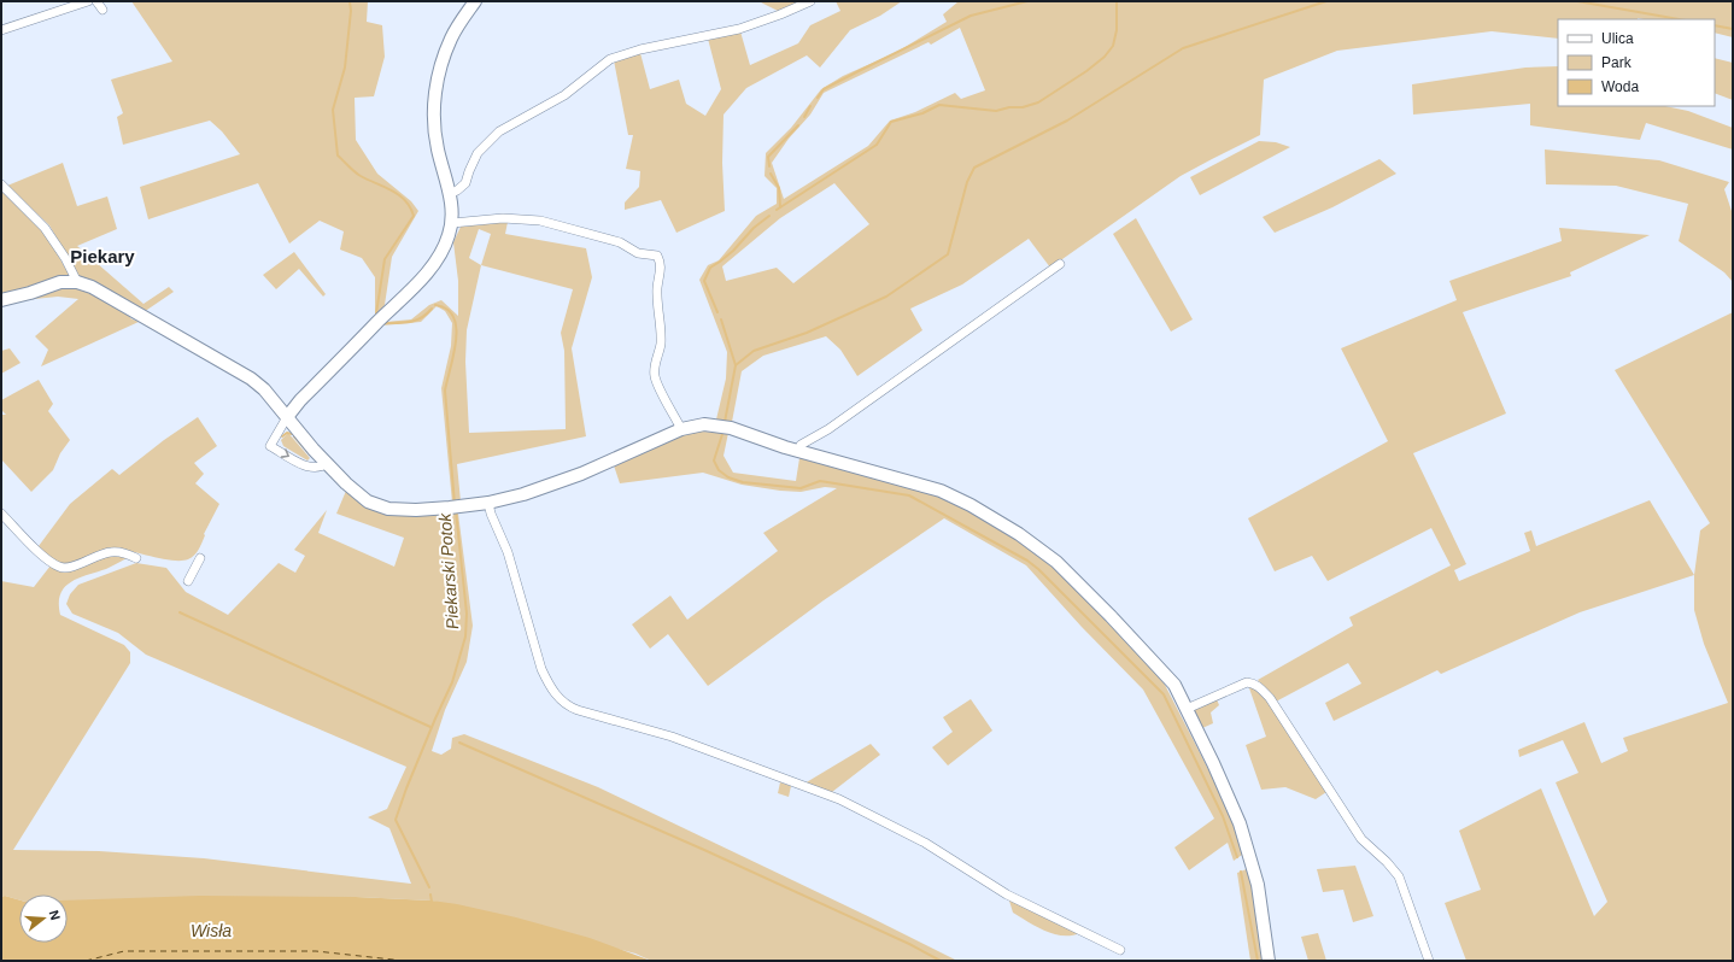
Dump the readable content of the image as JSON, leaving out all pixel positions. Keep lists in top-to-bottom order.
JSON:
{
  "districts": ["Piekary"],
  "water": ["Piekarski Potok", "Wisła"],
  "legend": ["Ulica", "Park", "Woda"],
  "north": "right"
}
